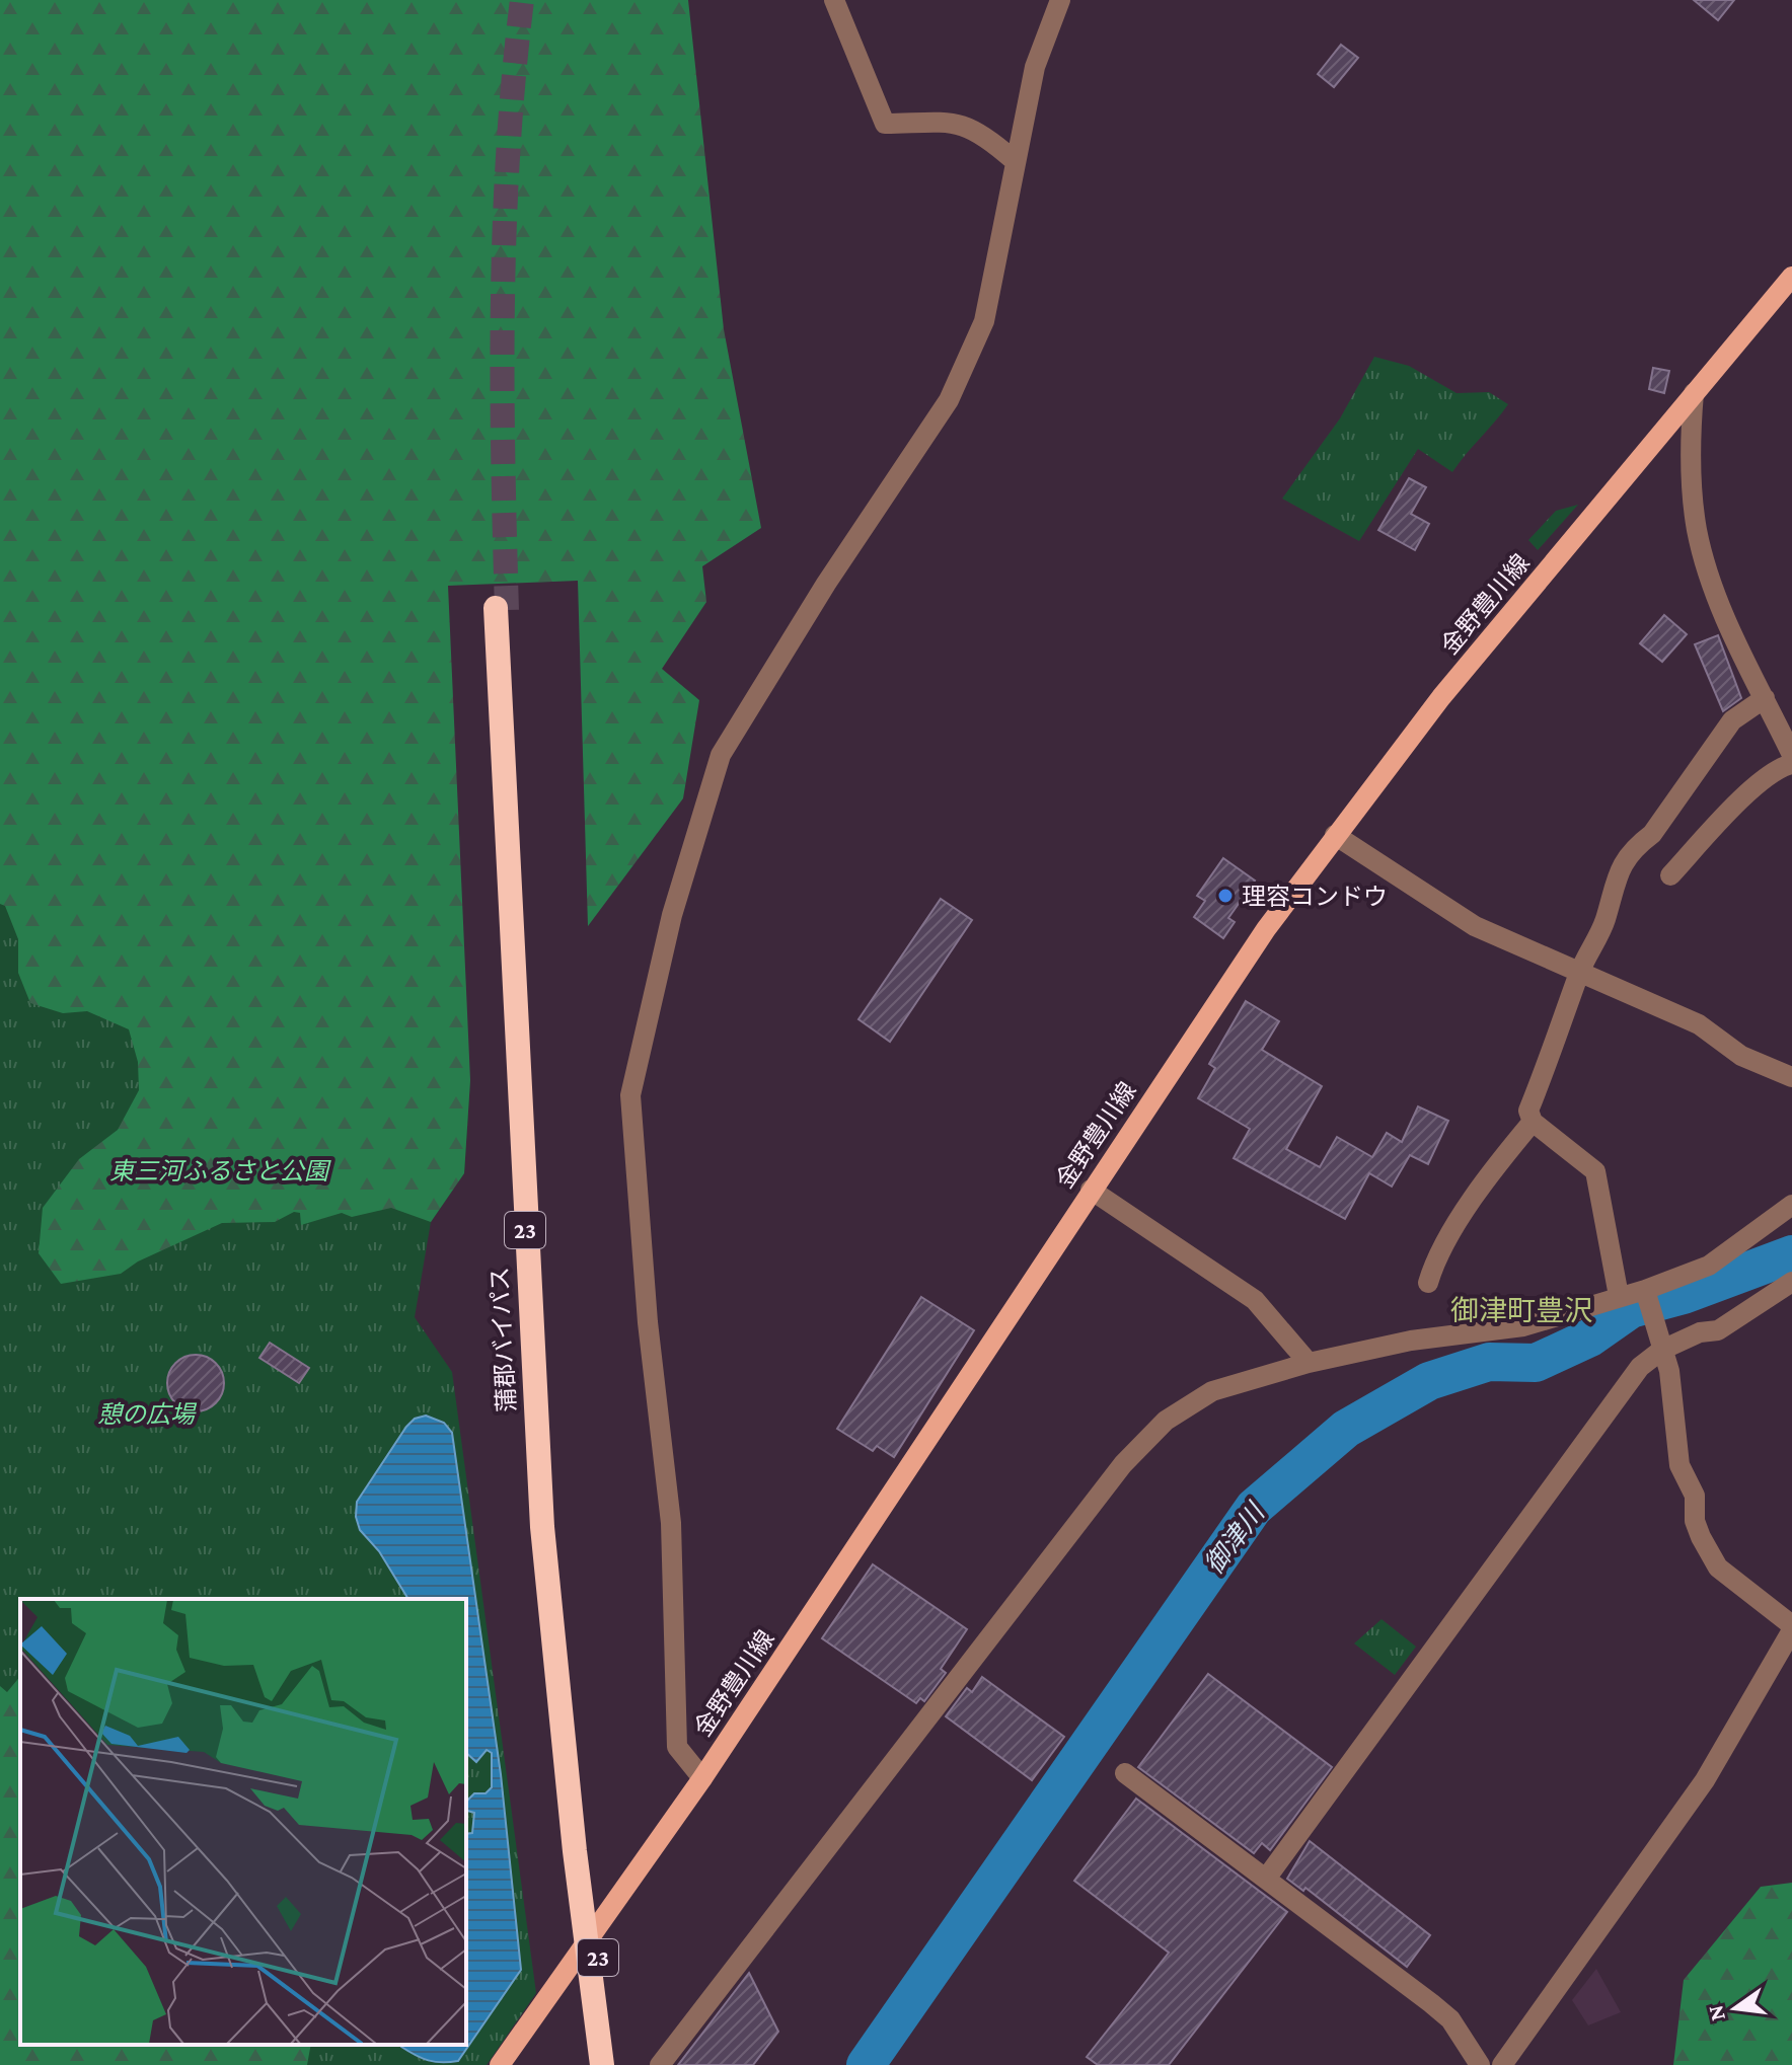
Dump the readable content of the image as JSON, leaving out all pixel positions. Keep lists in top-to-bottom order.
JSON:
{
  "streets": {
    "highway": ["23", "蒲郡バイパス"],
    "main road": ["金野豊川線"]
  },
  "districts": ["御津町豊沢"],
  "water": ["御津川"],
  "parks": ["東三河ふるさと公園", "憩の広場"],
  "places": ["理容コンドウ"],
  "north": "left"
}
